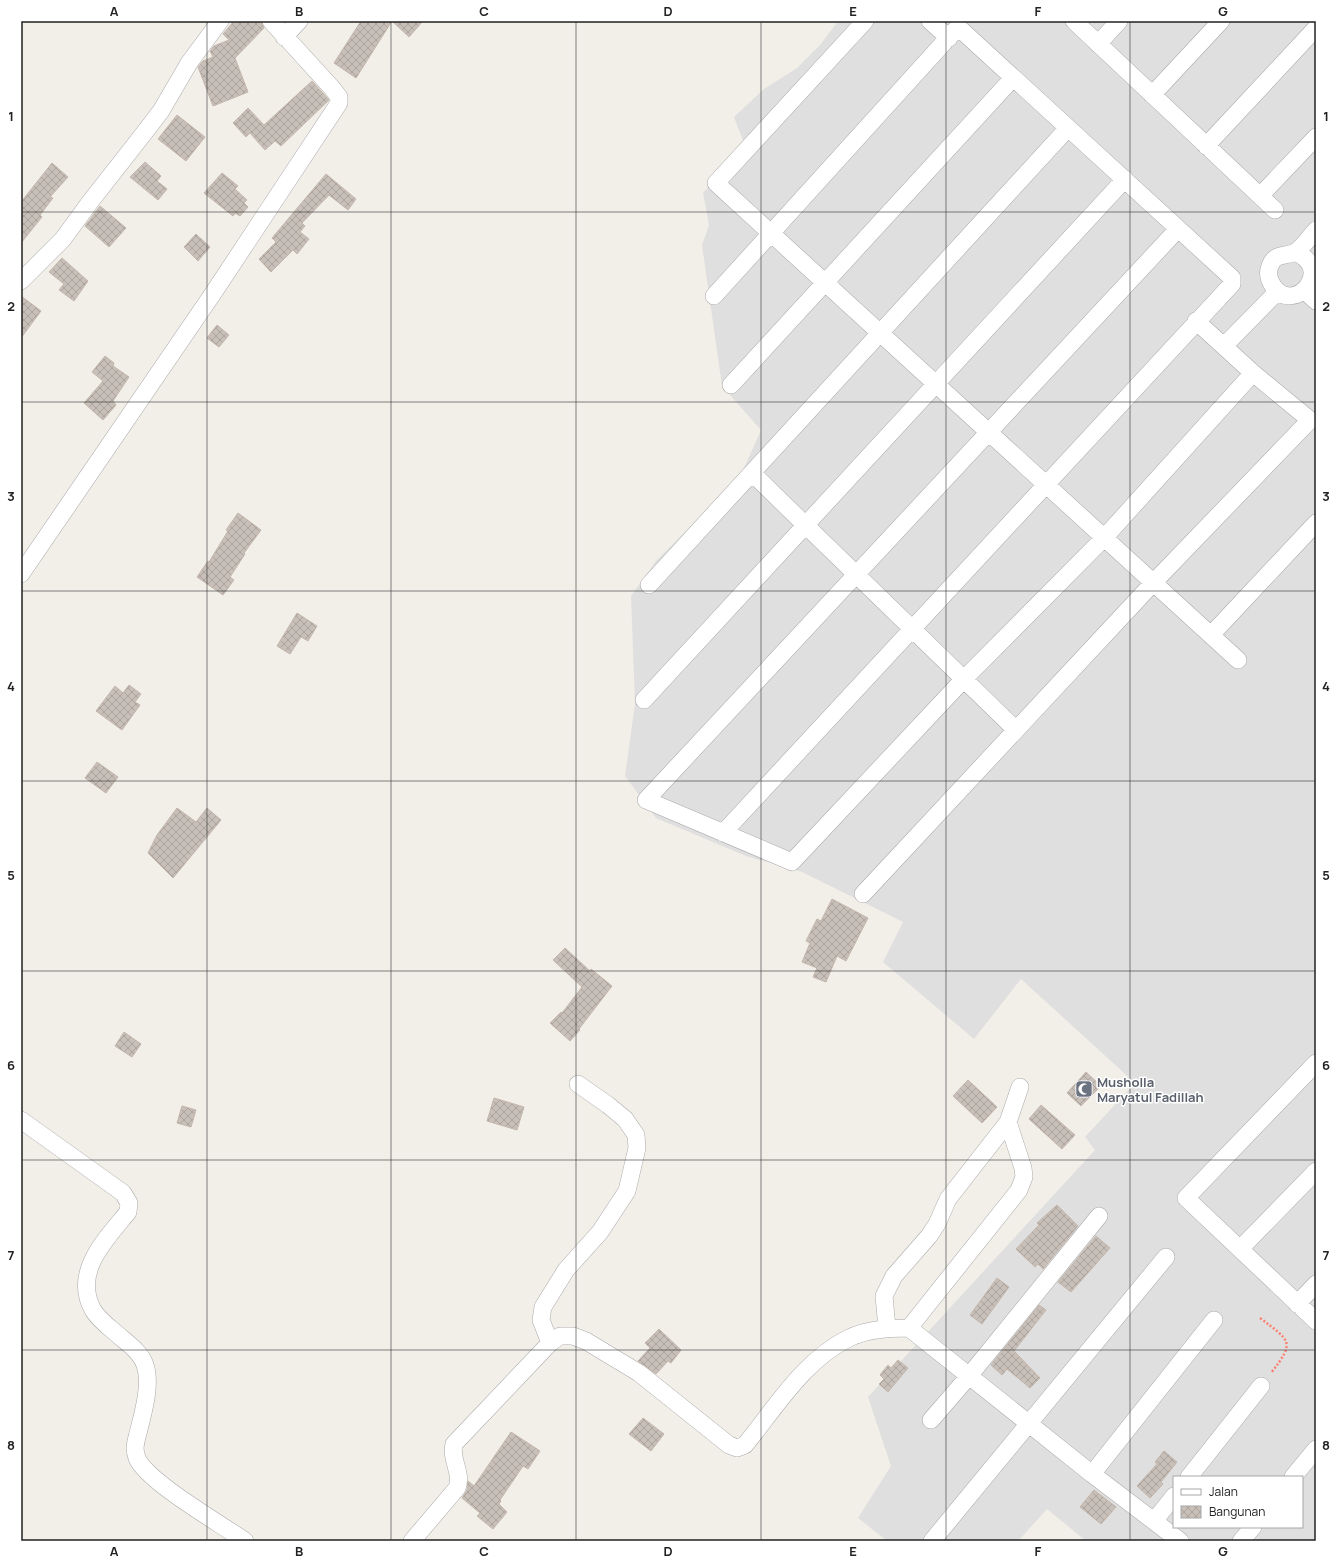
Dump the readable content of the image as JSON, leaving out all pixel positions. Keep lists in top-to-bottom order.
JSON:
{
  "places": {
    "mosque": ["Musholla Maryatul Fadillah"]
  },
  "legend": ["Jalan", "Bangunan"],
  "grid": {
    "columns": [
      "A",
      "B",
      "C",
      "D",
      "E",
      "F",
      "G"
    ],
    "rows": [
      "1",
      "2",
      "3",
      "4",
      "5",
      "6",
      "7",
      "8"
    ]
  }
}
